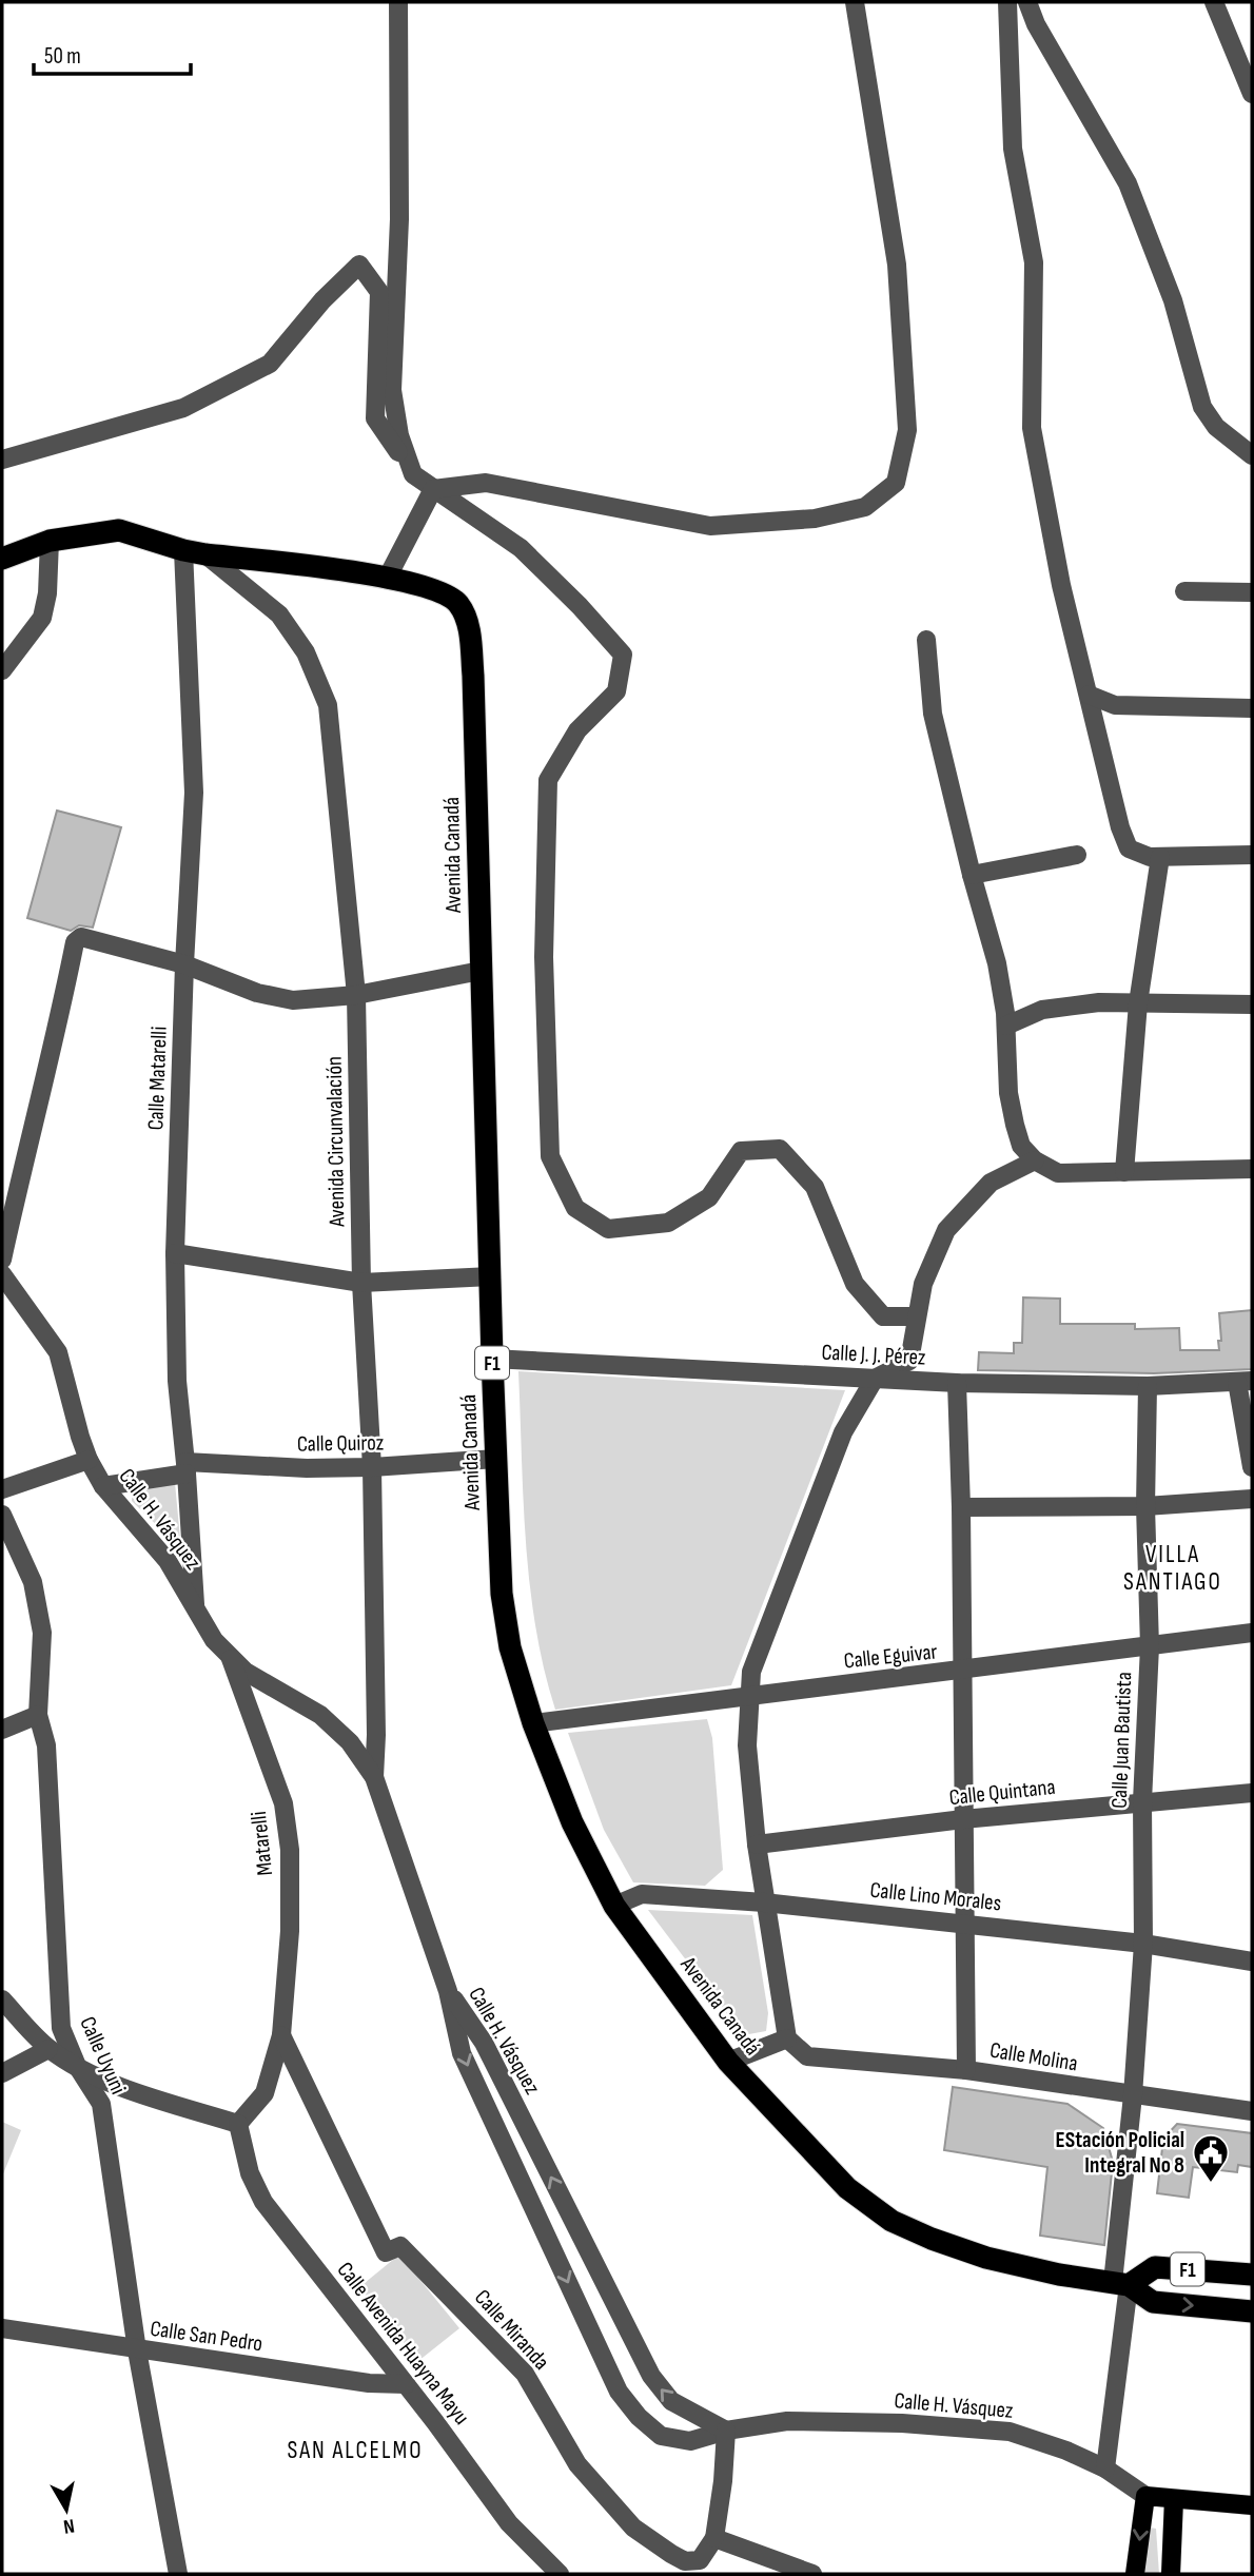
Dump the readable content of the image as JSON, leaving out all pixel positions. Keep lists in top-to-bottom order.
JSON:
{
  "streets": {
    "highway": ["Avenida Canadá", "F1"],
    "main road": ["Calle H. Vásquez"],
    "street": [
      "Calle Matarelli",
      "Avenida Circunvalación",
      "Calle J. J. Pérez",
      "Calle Quiroz",
      "Calle Eguivar",
      "Calle Juan Bautista",
      "Calle Quintana",
      "Matarelli",
      "Calle Lino Morales",
      "Calle Uyuni",
      "Calle Molina",
      "Calle Miranda",
      "Calle San Pedro",
      "Calle Avenida Huayna Mayu"
    ]
  },
  "crossings": [
    ["Avenida Canadá", "Calle Matarelli"],
    ["Avenida Canadá", "Avenida Circunvalación"],
    ["Avenida Canadá", "Calle J. J. Pérez"],
    ["Avenida Canadá", "F1"],
    ["Avenida Canadá", "Calle Quiroz"],
    ["Avenida Canadá", "Calle Eguivar"],
    ["Avenida Canadá", "Calle Juan Bautista"],
    ["Avenida Canadá", "Calle Lino Morales"],
    ["Calle Matarelli", "Calle Quiroz"],
    ["Calle Matarelli", "Calle H. Vásquez"],
    ["Avenida Circunvalación", "Calle Quiroz"],
    ["Avenida Circunvalación", "Calle H. Vásquez"],
    ["Calle J. J. Pérez", "Calle Juan Bautista"],
    ["F1", "Calle Juan Bautista"],
    ["Calle Quiroz", "Calle H. Vásquez"],
    ["Calle H. Vásquez", "Calle Juan Bautista"],
    ["Calle H. Vásquez", "Matarelli"],
    ["Calle Eguivar", "Calle Juan Bautista"],
    ["Calle Juan Bautista", "Calle Quintana"],
    ["Calle Juan Bautista", "Calle Lino Morales"],
    ["Calle Juan Bautista", "Calle Molina"],
    ["Matarelli", "Calle Miranda"],
    ["Matarelli", "Calle Avenida Huayna Mayu"],
    ["Calle Uyuni", "Calle San Pedro"],
    ["Calle San Pedro", "Calle Avenida Huayna Mayu"]
  ],
  "districts": ["VILLA SANTIAGO", "SAN ALCELMO"],
  "places": {
    "public building": ["EStación Policial Integral No 8"]
  },
  "scale_bar": "50 m",
  "north": "bottom"
}
